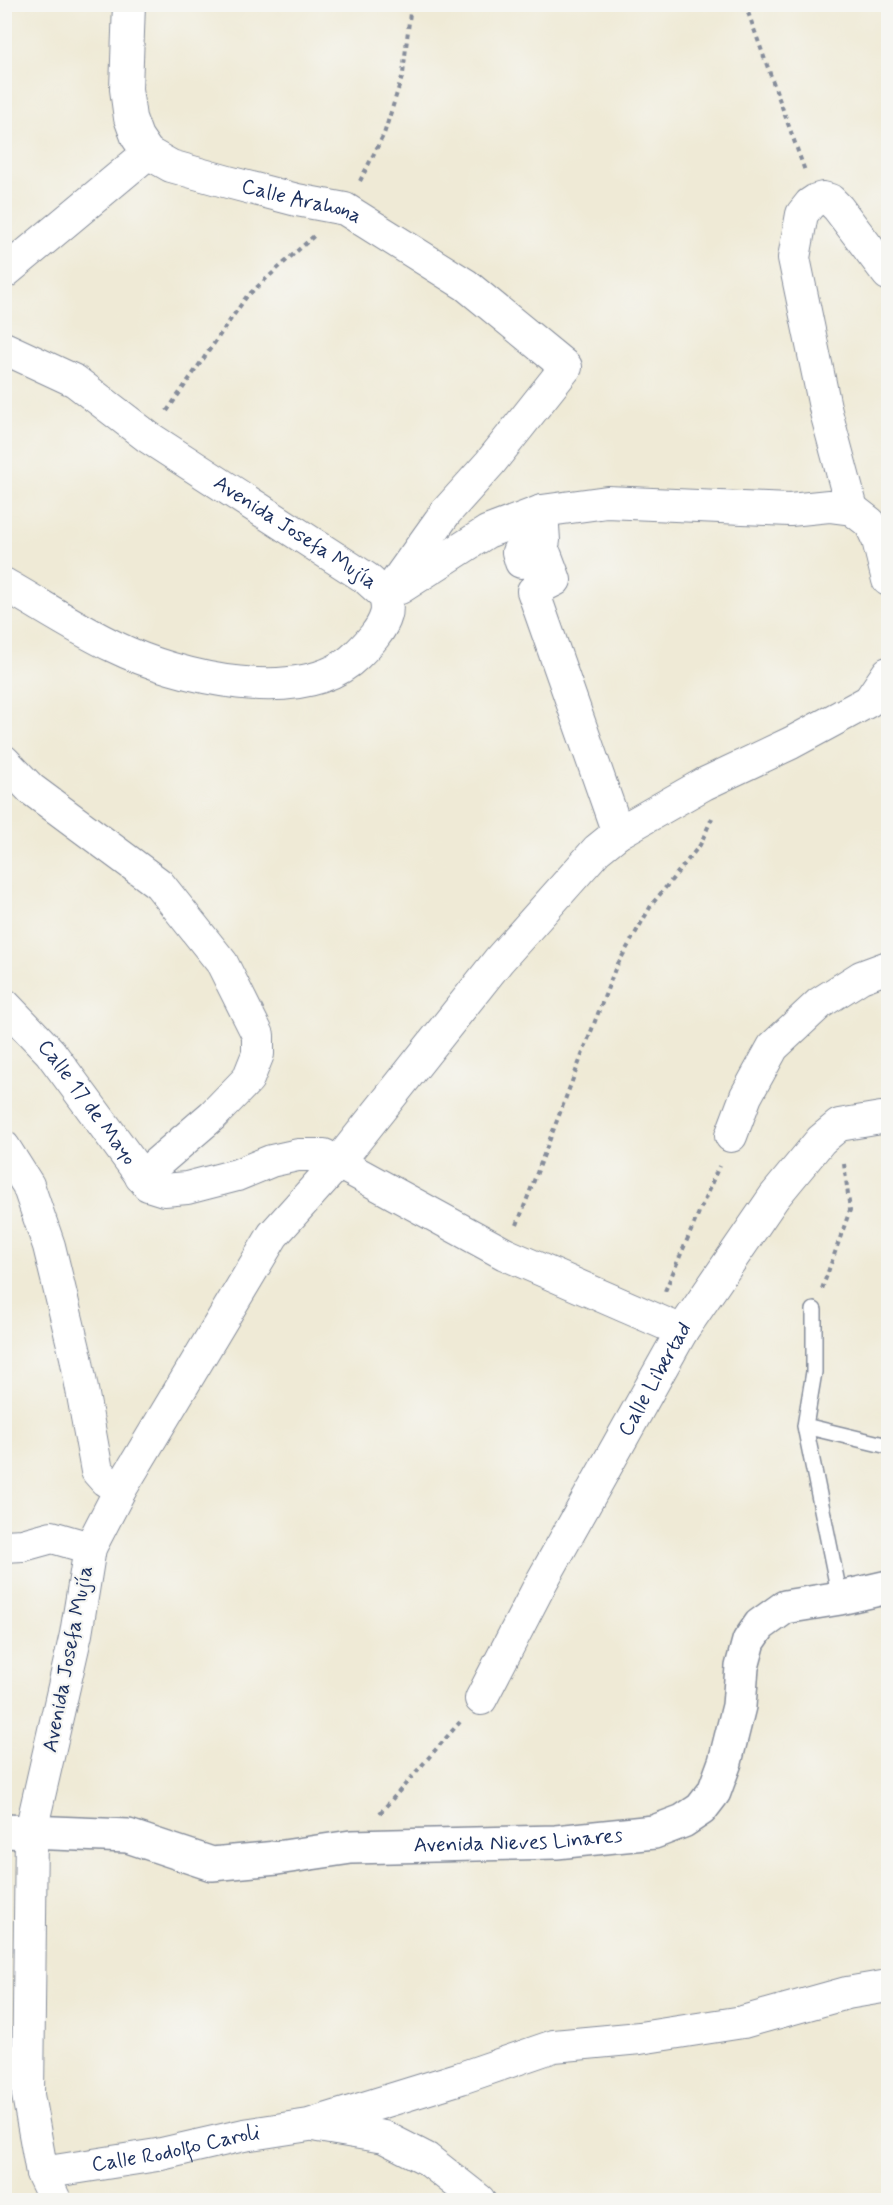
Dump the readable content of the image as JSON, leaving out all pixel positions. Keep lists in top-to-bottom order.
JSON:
{
  "streets": {
    "main road": ["Avenida Nieves Linares"],
    "street": [
      "Calle Arahona",
      "Avenida Josefa Mujía",
      "Calle 17 de Mayo",
      "Calle Libertad",
      "Calle Rodolfo Caroli"
    ]
  },
  "crossings": [
    ["Calle Arahona", "Avenida Josefa Mujía"],
    ["Avenida Josefa Mujía", "Avenida Nieves Linares"],
    ["Avenida Josefa Mujía", "Calle Rodolfo Caroli"]
  ]
}
